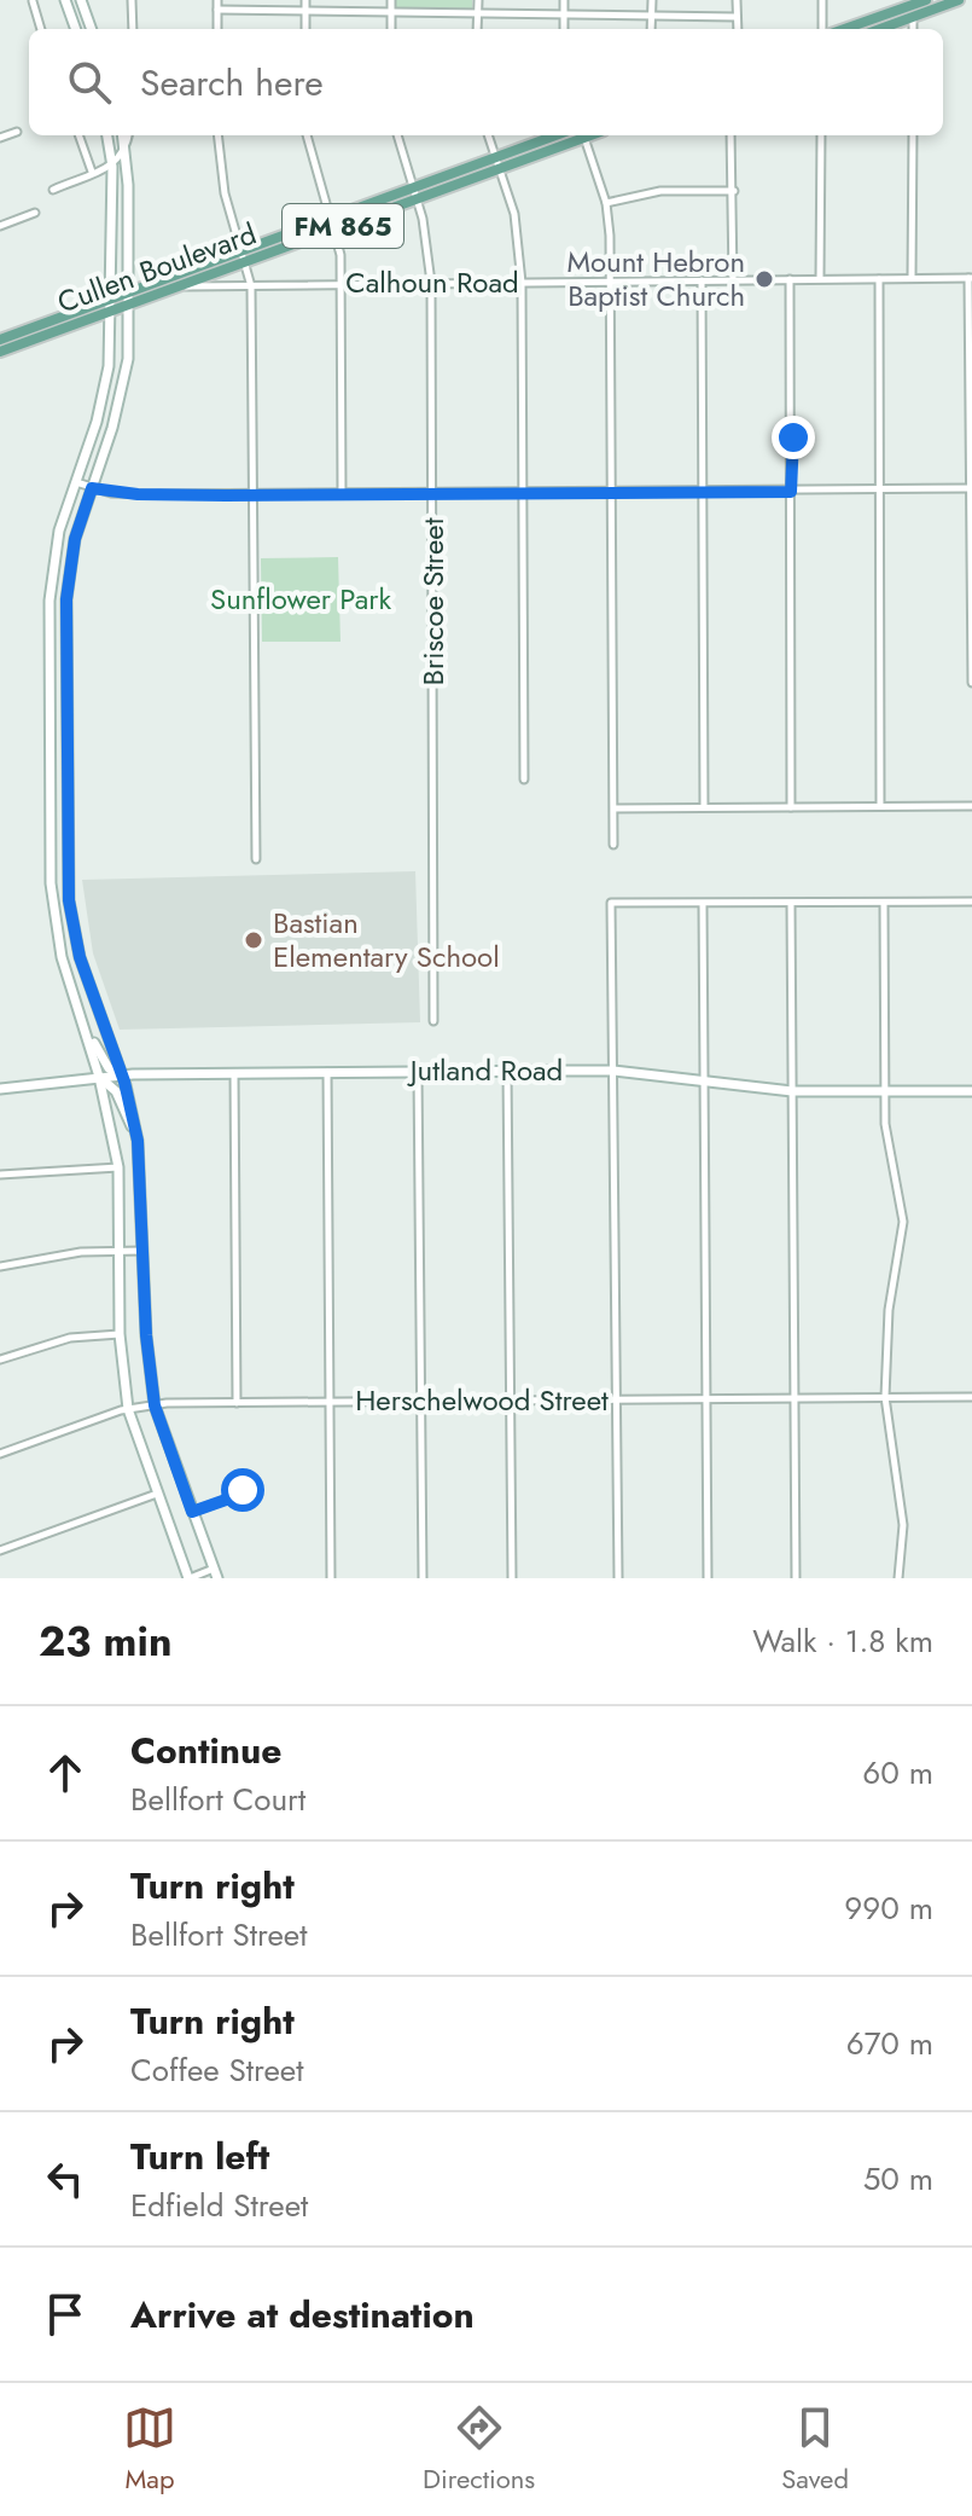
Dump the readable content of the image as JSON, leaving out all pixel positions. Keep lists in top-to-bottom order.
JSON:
{
  "streets": {
    "main road": ["FM 865", "Cullen Boulevard", "Jutland Road"],
    "street": ["Calhoun Road", "Briscoe Street", "Herschelwood Street"]
  },
  "crossings": [
    ["Cullen Boulevard", "Calhoun Road"],
    ["Cullen Boulevard", "Briscoe Street"],
    ["Calhoun Road", "Briscoe Street"]
  ],
  "parks": ["Sunflower Park"],
  "places": ["Mount Hebron Baptist Church", "Bastian Elementary School"],
  "page": {
    "search": "Search here",
    "heading": ["23 min", "Walk · 1.8 km"],
    "list": [
      ["Continue", "Bellfort Court", "60 m"],
      ["Turn right", "Bellfort Street", "990 m"],
      ["Turn right", "Coffee Street", "670 m"],
      ["Turn left", "Edfield Street", "50 m"],
      "Arrive at destination"
    ],
    "nav": ["Map", "Directions", "Saved"]
  }
}
